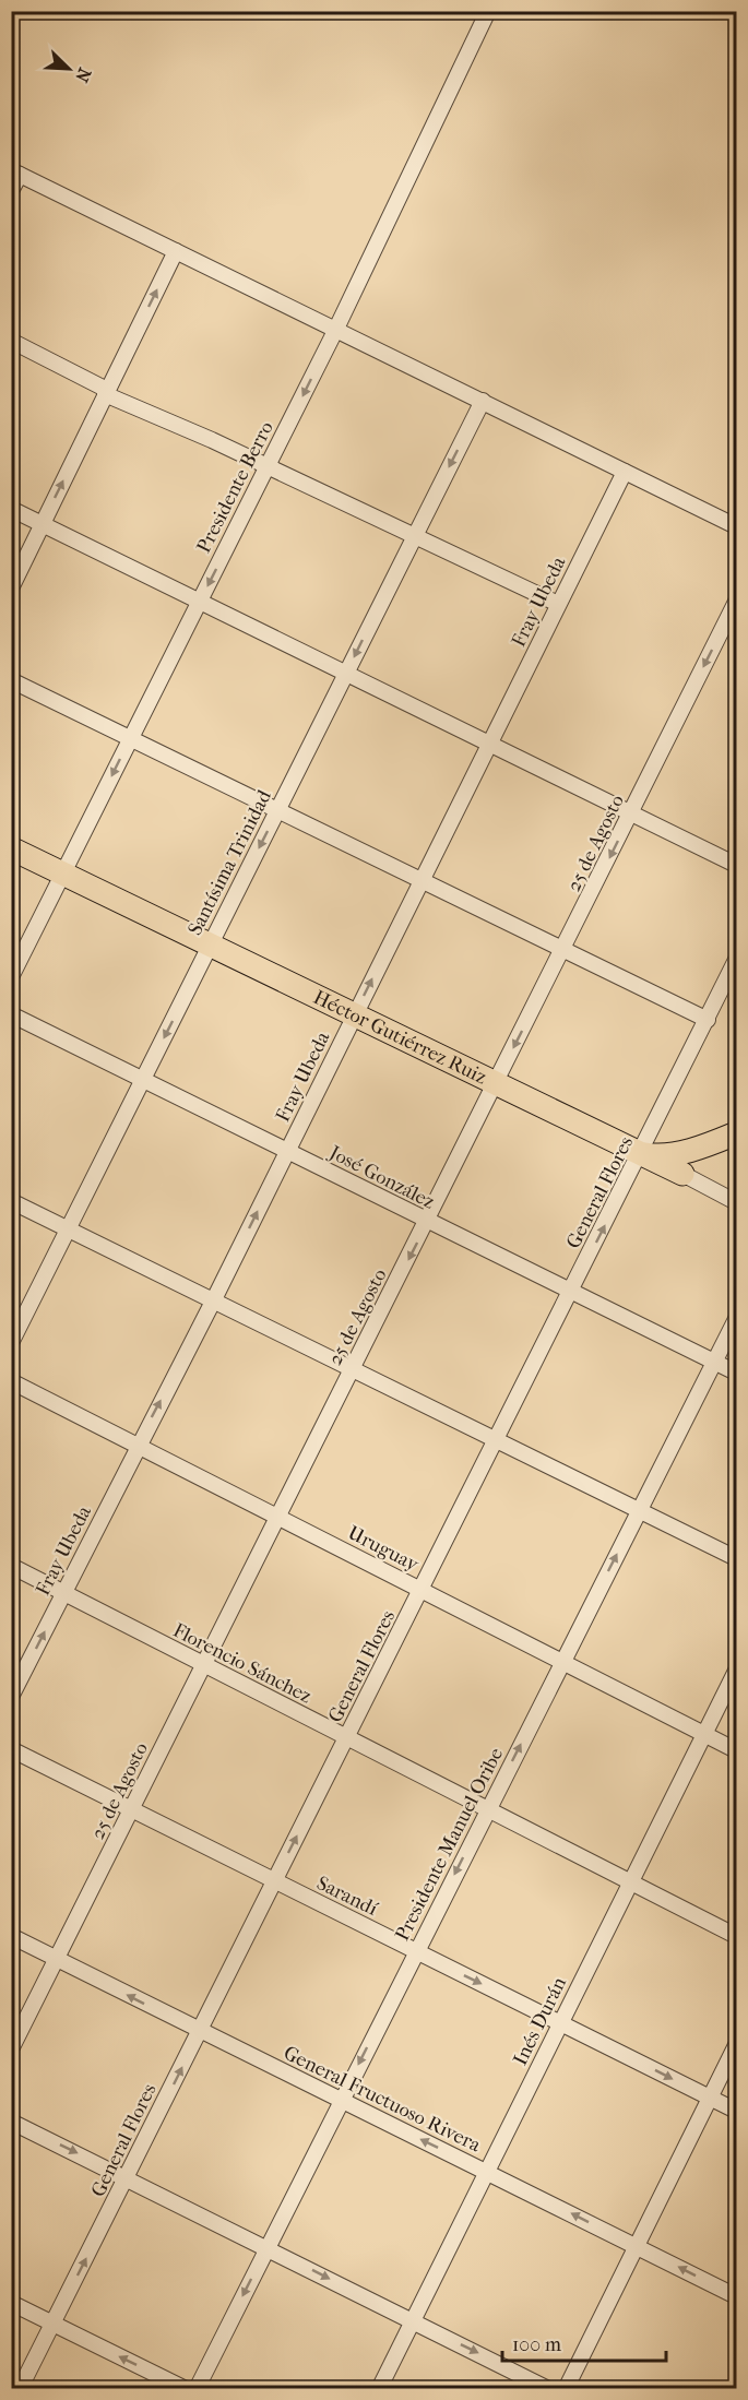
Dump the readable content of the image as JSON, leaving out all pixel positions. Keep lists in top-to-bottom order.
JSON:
{
  "streets": {
    "highway": ["Héctor Gutiérrez Ruiz"],
    "street": [
      "Presidente Berro",
      "Fray Ubeda",
      "25 de Agosto",
      "Santísima Trinidad",
      "José González",
      "General Flores",
      "Uruguay",
      "Florencio Sánchez",
      "Presidente Manuel Oribe",
      "Sarandí",
      "Inés Durán",
      "General Fructuoso Rivera"
    ]
  },
  "crossings": [
    ["Presidente Berro", "Héctor Gutiérrez Ruiz"],
    ["Fray Ubeda", "Héctor Gutiérrez Ruiz"],
    ["Fray Ubeda", "José González"],
    ["Fray Ubeda", "Uruguay"],
    ["Fray Ubeda", "Florencio Sánchez"],
    ["25 de Agosto", "Héctor Gutiérrez Ruiz"],
    ["25 de Agosto", "José González"],
    ["25 de Agosto", "Uruguay"],
    ["25 de Agosto", "Florencio Sánchez"],
    ["25 de Agosto", "Sarandí"],
    ["25 de Agosto", "General Fructuoso Rivera"],
    ["Santísima Trinidad", "Héctor Gutiérrez Ruiz"],
    ["Santísima Trinidad", "José González"],
    ["Héctor Gutiérrez Ruiz", "General Flores"],
    ["José González", "General Flores"],
    ["José González", "Presidente Manuel Oribe"],
    ["General Flores", "Uruguay"],
    ["General Flores", "Florencio Sánchez"],
    ["General Flores", "Sarandí"],
    ["General Flores", "General Fructuoso Rivera"],
    ["Uruguay", "Presidente Manuel Oribe"],
    ["Uruguay", "Inés Durán"],
    ["Florencio Sánchez", "Presidente Manuel Oribe"],
    ["Florencio Sánchez", "Inés Durán"],
    ["Presidente Manuel Oribe", "Sarandí"],
    ["Presidente Manuel Oribe", "General Fructuoso Rivera"],
    ["Sarandí", "Inés Durán"],
    ["Inés Durán", "General Fructuoso Rivera"]
  ],
  "one_way": [
    "Presidente Berro",
    "Fray Ubeda",
    "25 de Agosto",
    "Santísima Trinidad",
    "General Flores",
    "Sarandí",
    "General Fructuoso Rivera"
  ],
  "scale_bar": "100 m",
  "north": "bottom right"
}
